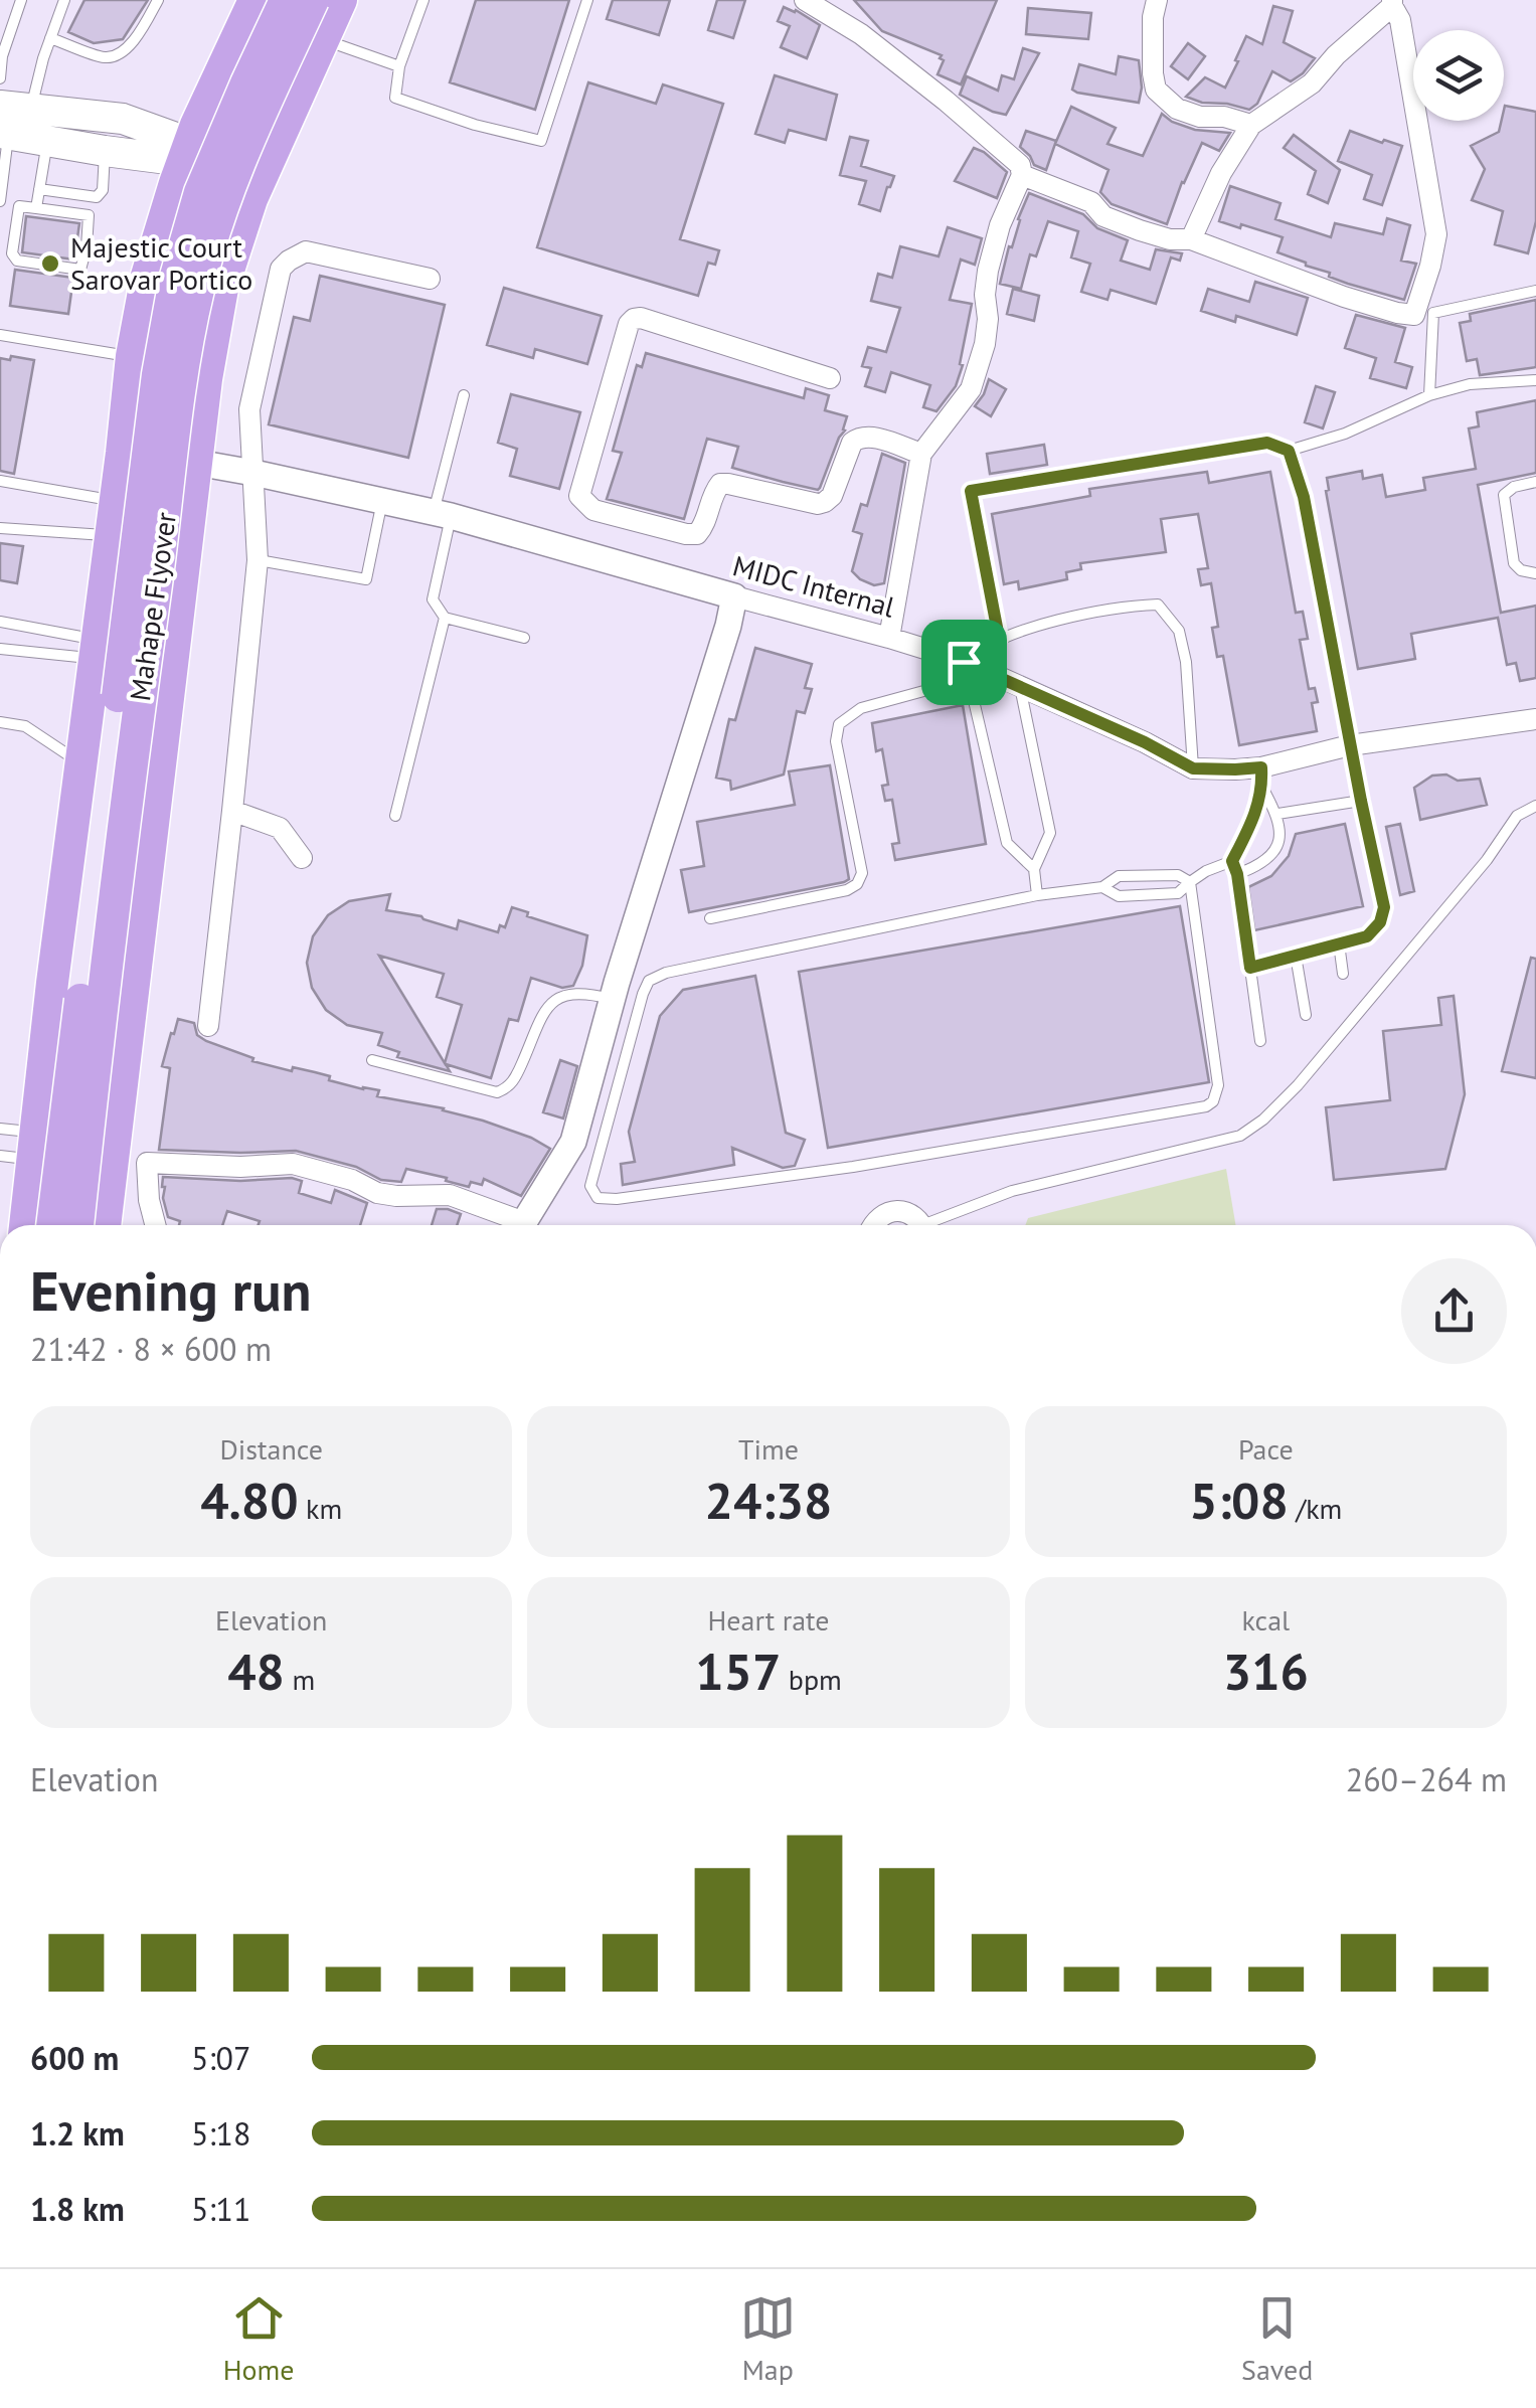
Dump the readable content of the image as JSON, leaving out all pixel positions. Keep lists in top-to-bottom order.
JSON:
{
  "streets": {
    "main road": ["Mahape Flyover"],
    "street": ["MIDC Internal"]
  },
  "places": ["Majestic Court Sarovar Portico"],
  "page": {
    "heading": ["Evening run", "21:42 · 8 × 600 m"],
    "stats": [
      ["Distance", "4.80 km"],
      ["Time", "24:38"],
      ["Pace", "5:08 /km"],
      ["Elevation", "48 m"],
      ["Heart rate", "157 bpm"],
      ["kcal", "316"]
    ],
    "chart": ["Elevation", "260–264 m"],
    "list": [
      {
        "name": "600 m",
        "note": "5:07"
      },
      {
        "name": "1.2 km",
        "note": "5:18"
      },
      {
        "name": "1.8 km",
        "note": "5:11"
      }
    ],
    "tabs": ["Home", "Map", "Saved"]
  }
}
